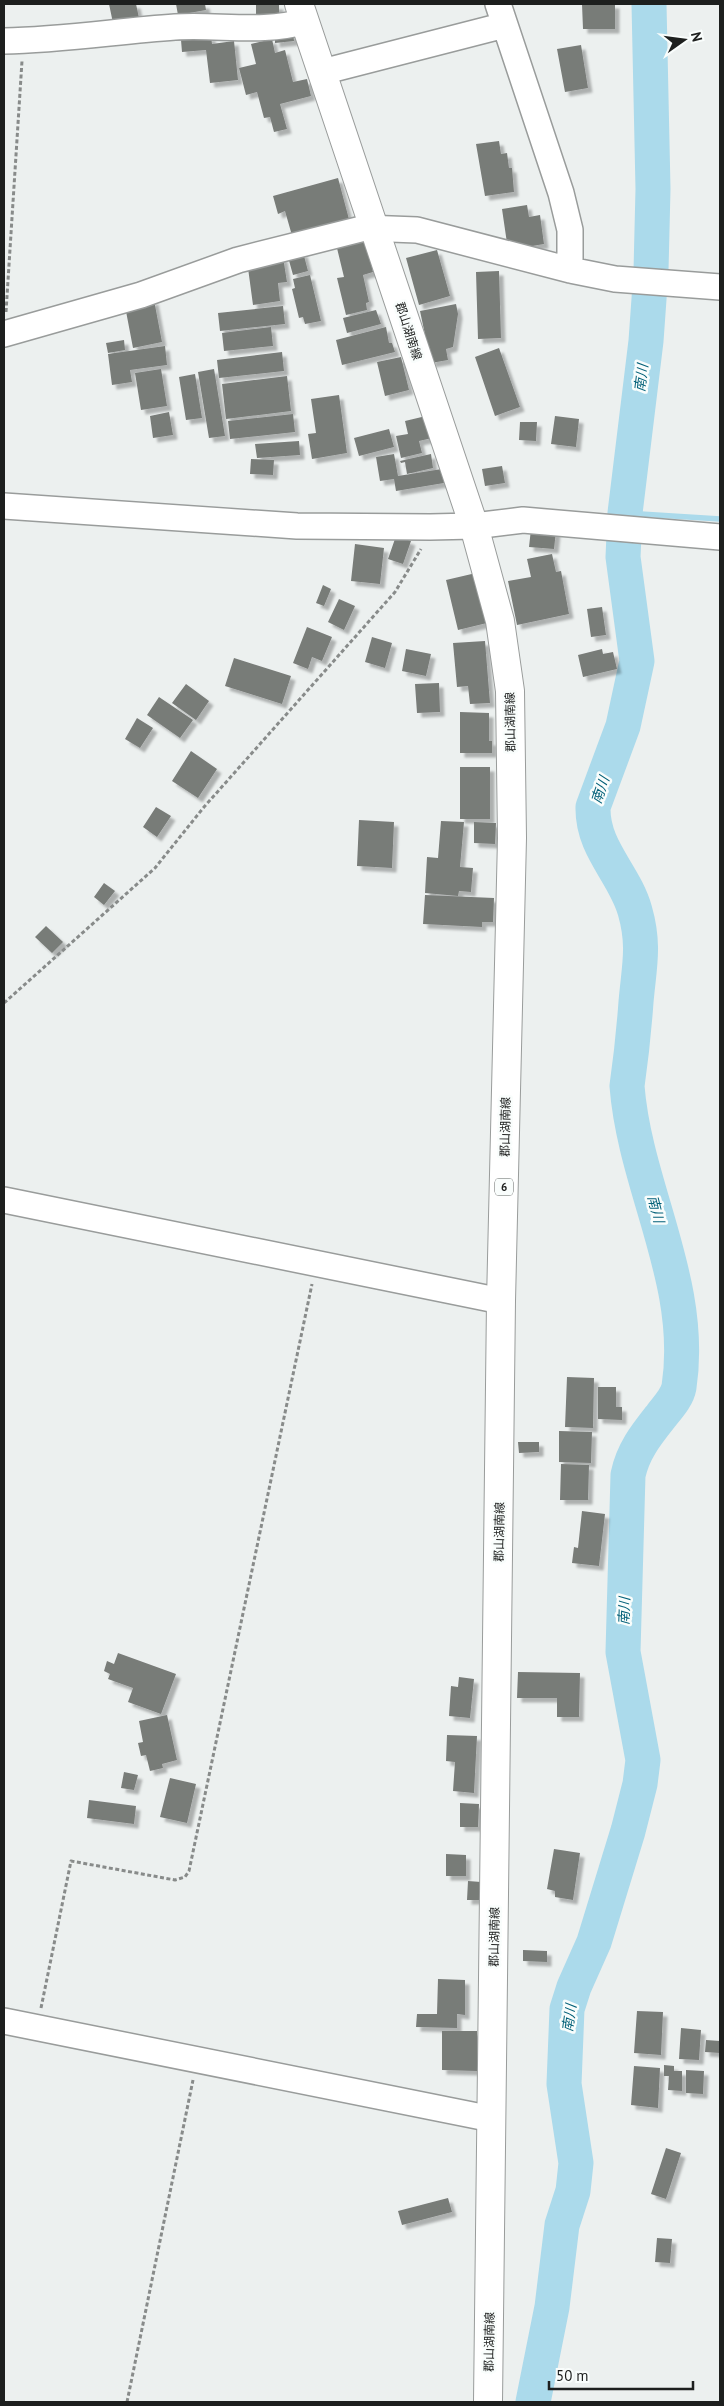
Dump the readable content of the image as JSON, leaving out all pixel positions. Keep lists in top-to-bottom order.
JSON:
{
  "streets": {
    "main road": ["郡山湖南線", "6"]
  },
  "water": ["南川"],
  "scale_bar": "50 m",
  "north": "right"
}
